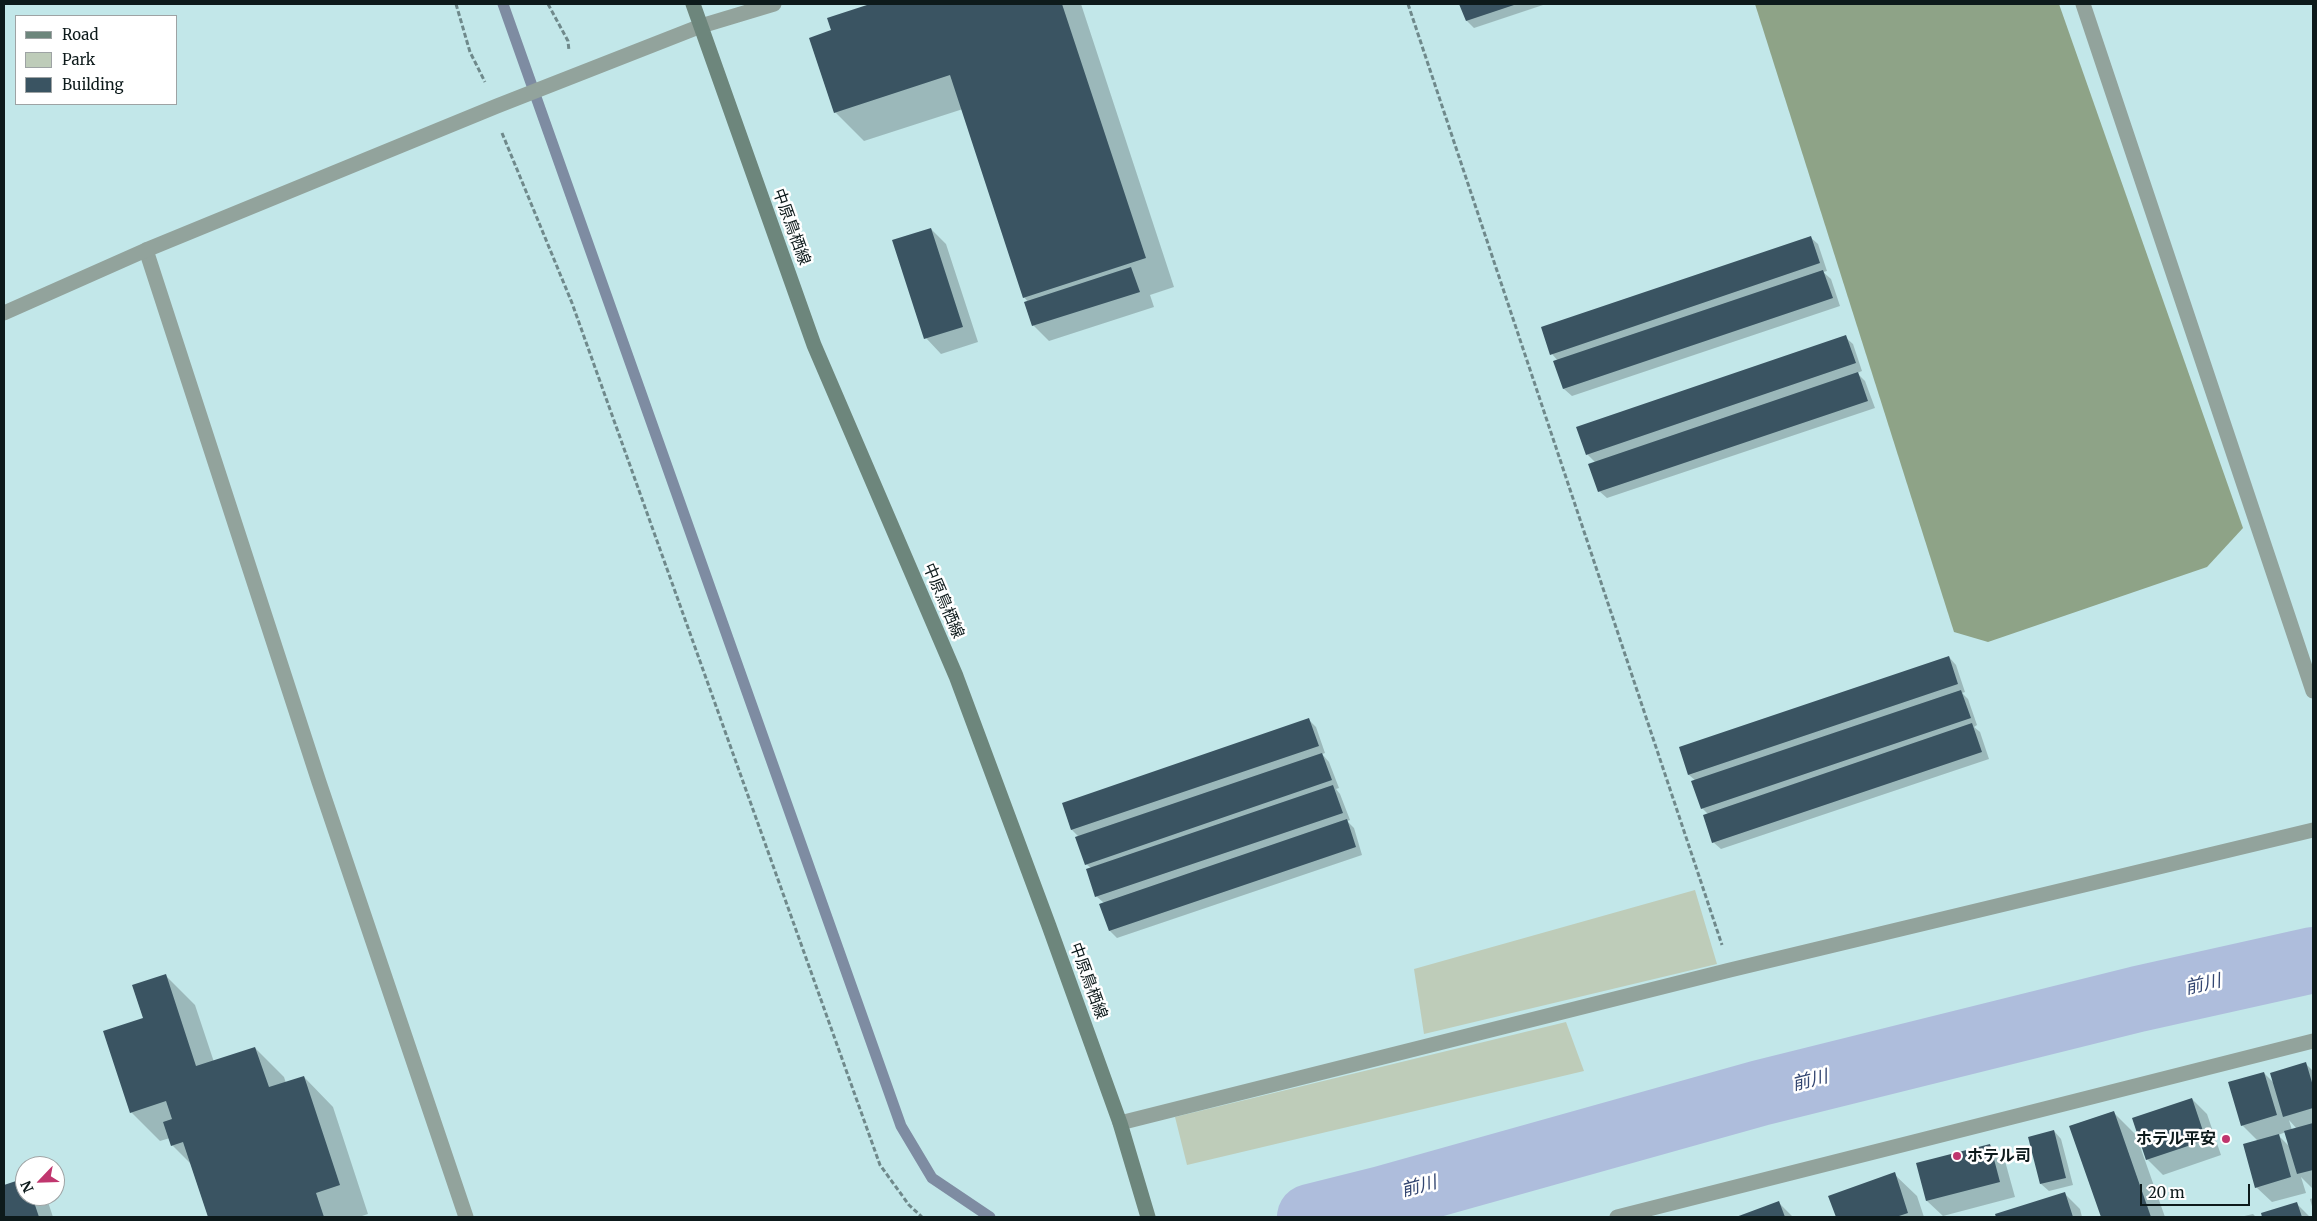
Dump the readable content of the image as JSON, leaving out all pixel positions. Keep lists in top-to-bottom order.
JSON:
{
  "streets": {
    "main road": ["中原鳥栖線"]
  },
  "water": ["前川"],
  "places": ["ホテル平安", "ホテル司"],
  "legend": ["Road", "Park", "Building"],
  "scale_bar": "20 m",
  "north": "bottom left"
}
